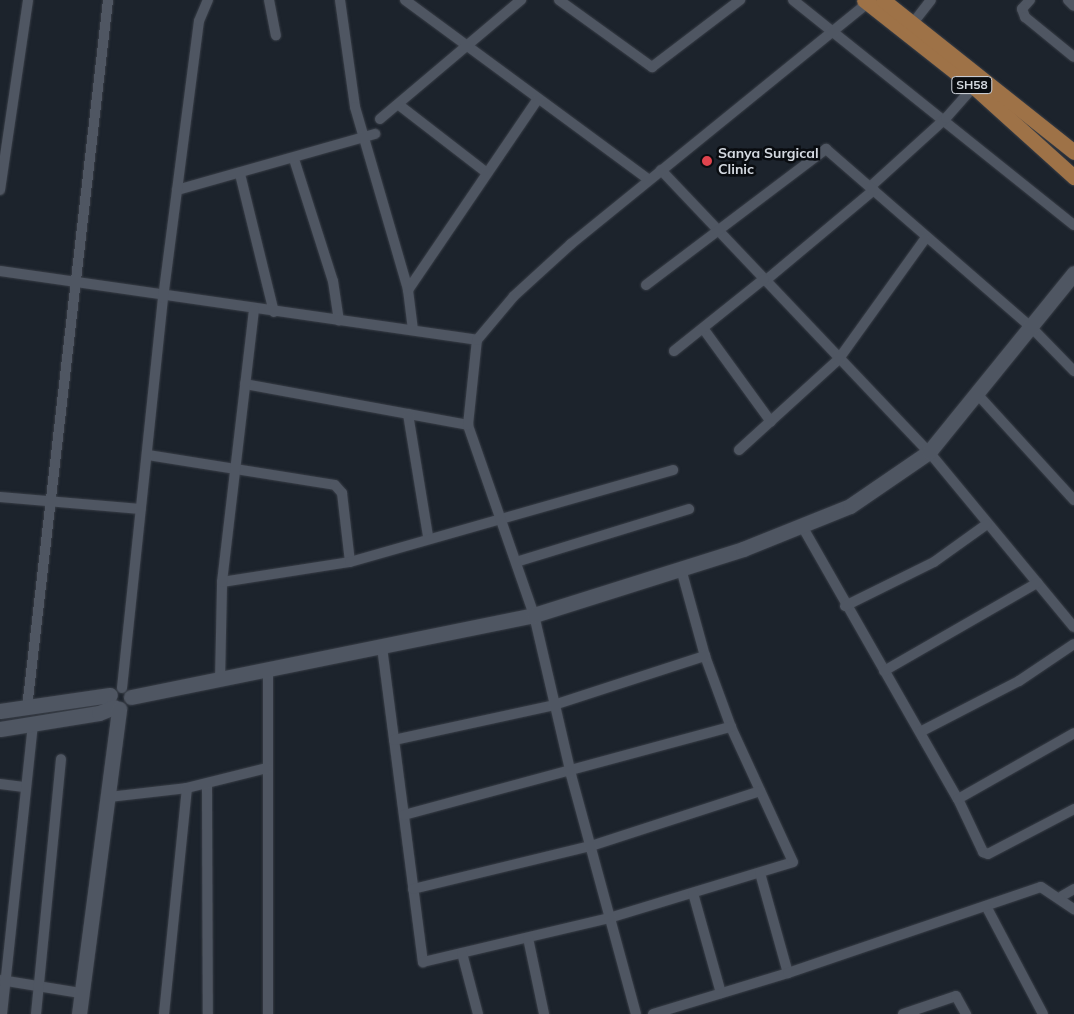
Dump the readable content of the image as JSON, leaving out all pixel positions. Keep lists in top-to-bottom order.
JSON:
{
  "streets": {
    "main road": ["SH58"]
  },
  "places": ["Sanya Surgical Clinic"]
}
